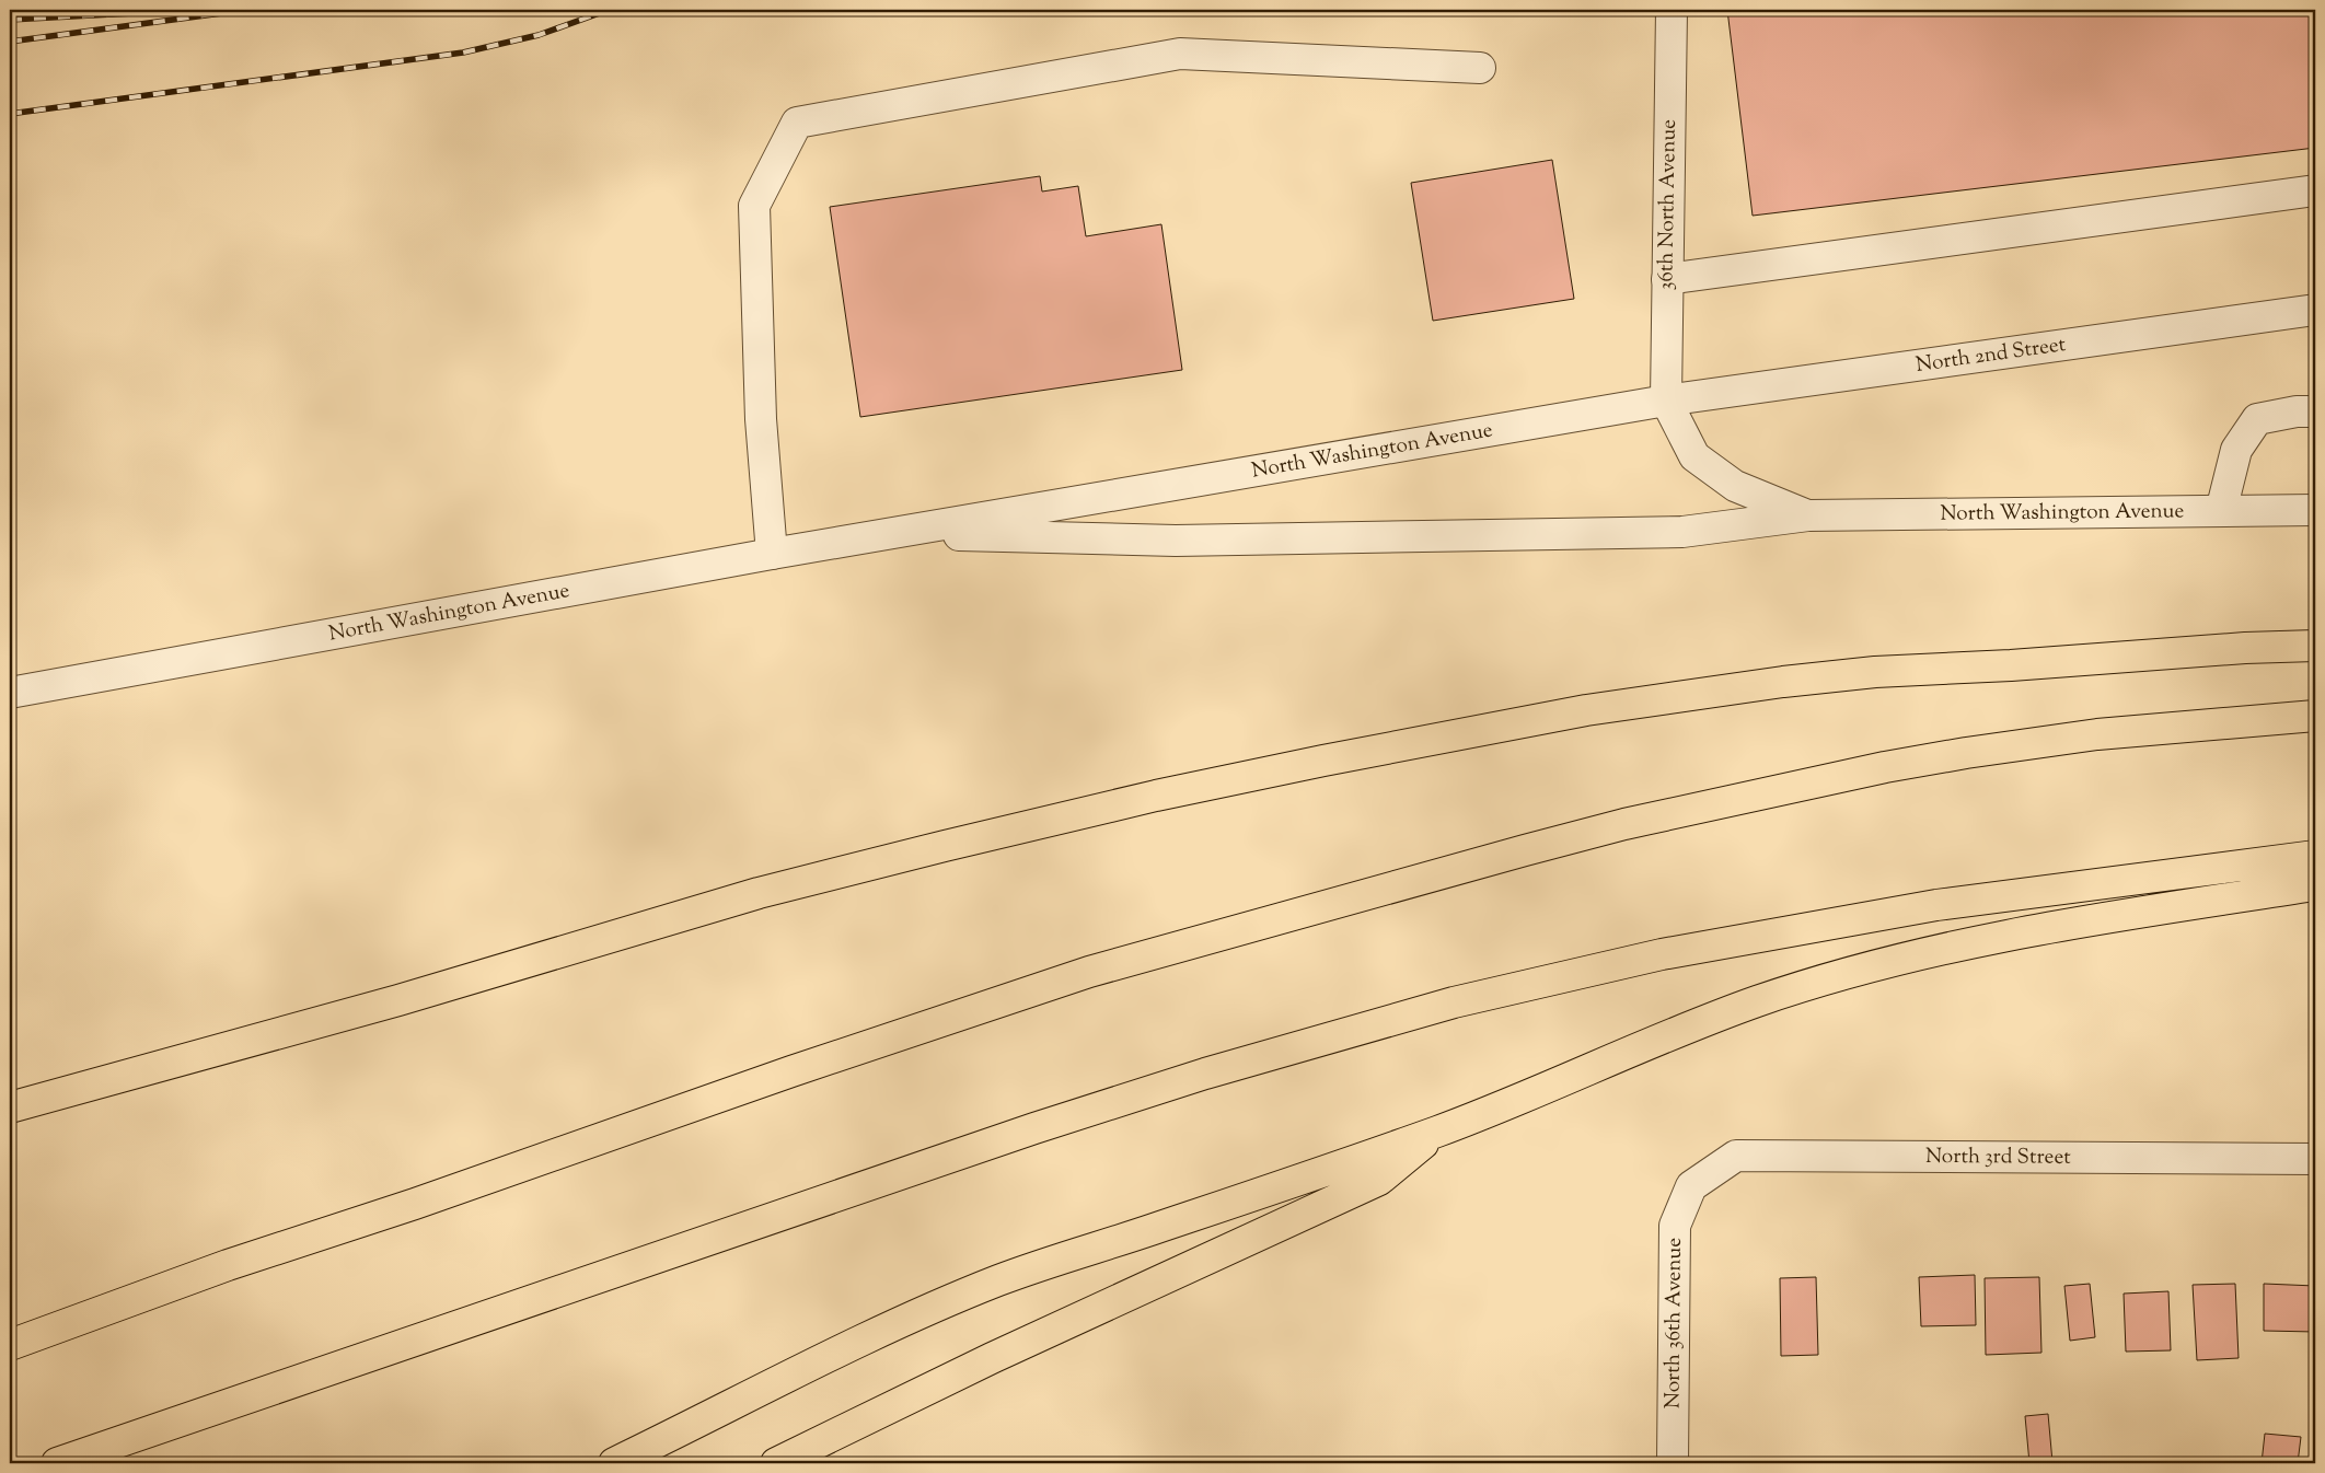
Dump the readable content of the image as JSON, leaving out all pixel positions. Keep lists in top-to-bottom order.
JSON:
{
  "streets": {
    "street": [
      "36th North Avenue",
      "North 2nd Street",
      "North Washington Avenue",
      "North 3rd Street",
      "North 36th Avenue"
    ]
  },
  "crossings": [
    ["36th North Avenue", "North 2nd Street"],
    ["36th North Avenue", "North Washington Avenue"],
    ["North 2nd Street", "North Washington Avenue"],
    ["North 3rd Street", "North 36th Avenue"]
  ]
}
